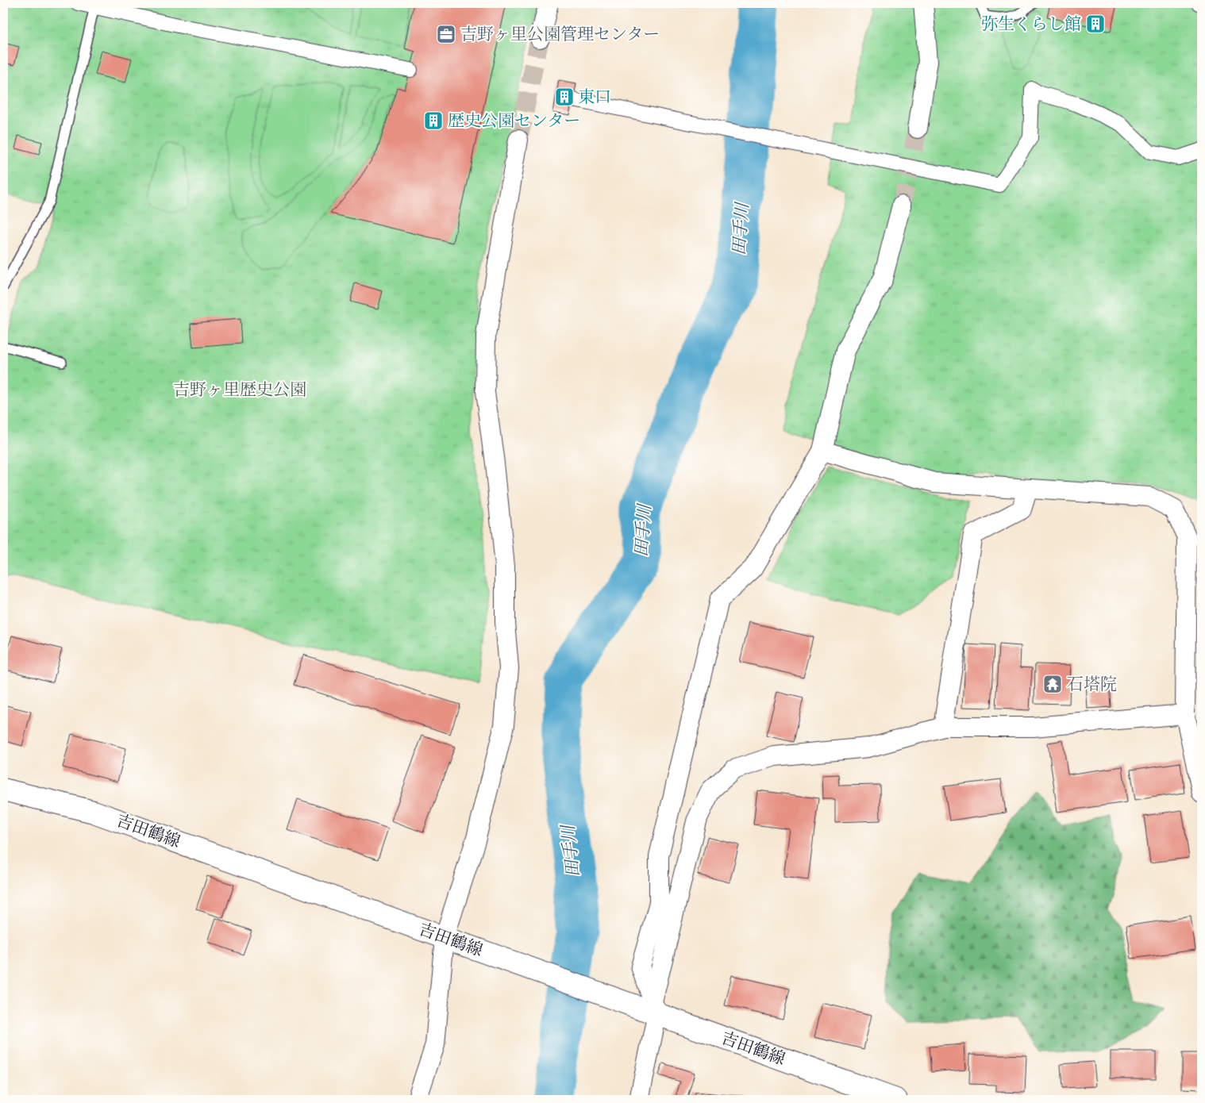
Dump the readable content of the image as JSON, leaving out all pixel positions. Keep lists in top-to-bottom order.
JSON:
{
  "streets": {
    "main road": ["吉田鶴線"]
  },
  "water": ["田手川"],
  "parks": ["吉野ヶ里歴史公園"],
  "places": {
    "building": ["弥生くらし館", "東口", "歴史公園センター"],
    "office": ["吉野ヶ里公園管理センター"],
    "temple": ["石塔院"]
  }
}
